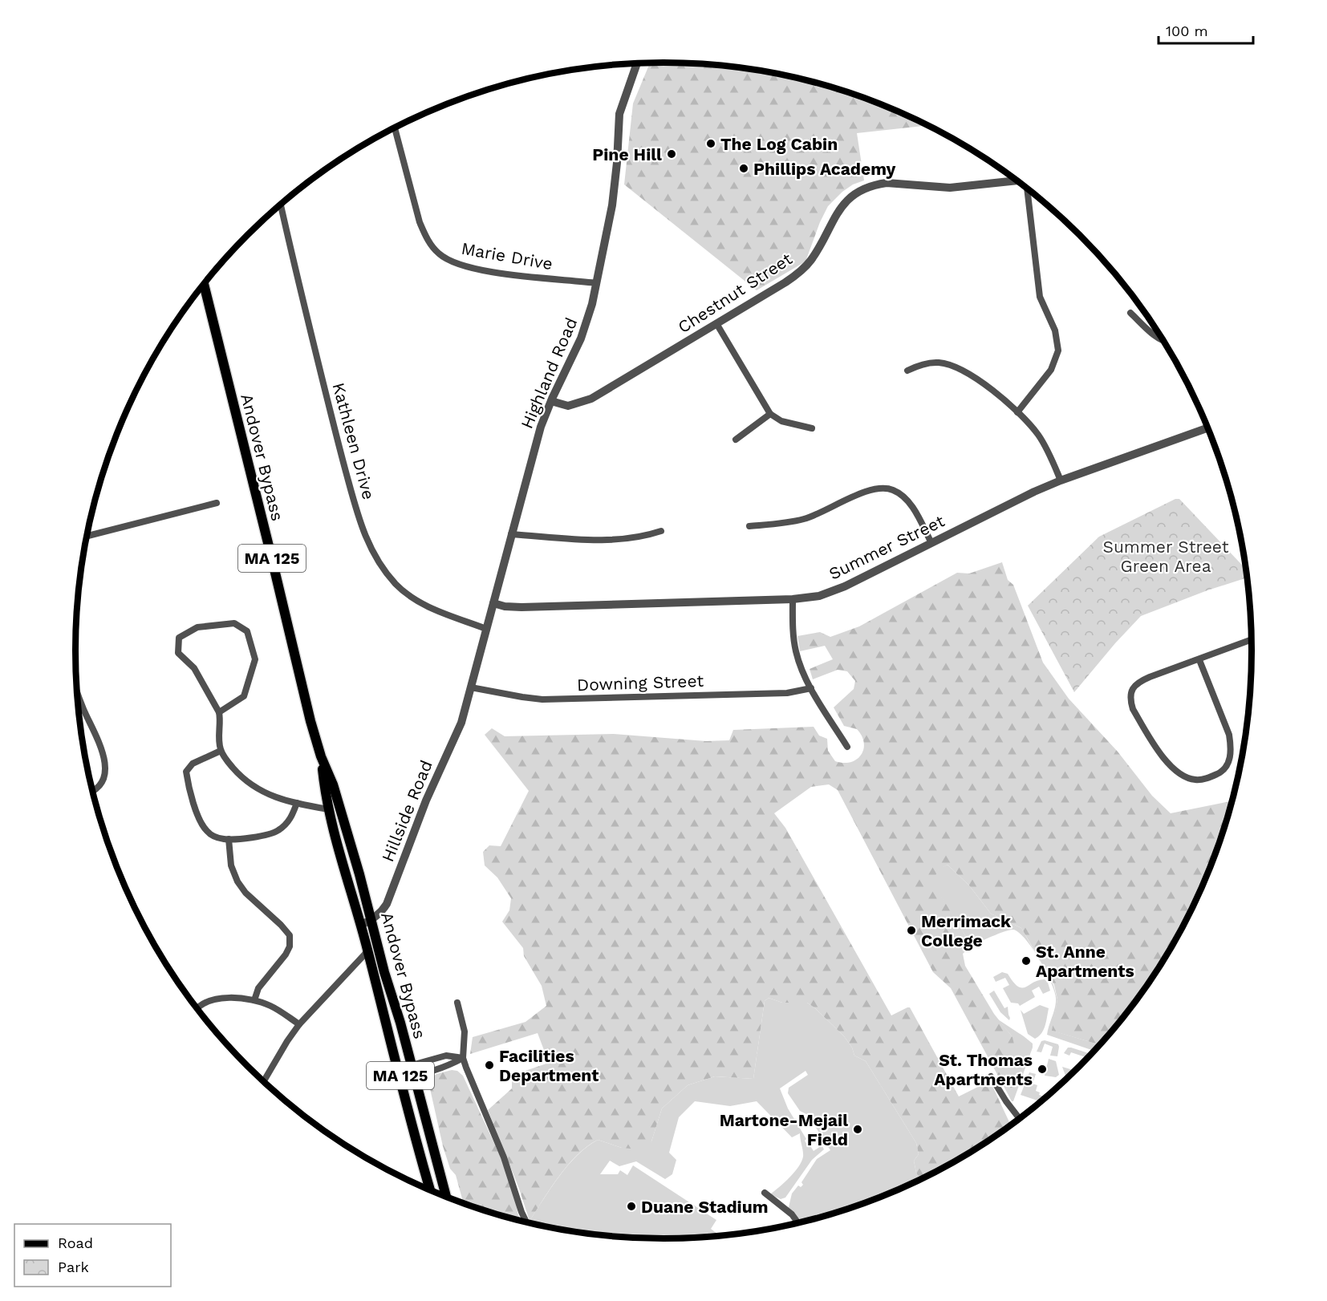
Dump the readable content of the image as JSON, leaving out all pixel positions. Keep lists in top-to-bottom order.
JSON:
{
  "streets": {
    "main road": ["Andover Bypass", "MA 125"],
    "street": [
      "Marie Drive",
      "Chestnut Street",
      "Highland Road",
      "Kathleen Drive",
      "Summer Street",
      "Downing Street",
      "Hillside Road"
    ]
  },
  "crossings": [
    ["Marie Drive", "Highland Road"],
    ["Chestnut Street", "Highland Road"],
    ["Highland Road", "Kathleen Drive"],
    ["Highland Road", "Summer Street"],
    ["Highland Road", "Downing Street"],
    ["Highland Road", "Hillside Road"],
    ["Andover Bypass", "Hillside Road"]
  ],
  "parks": ["Summer Street Green Area"],
  "places": [
    "The Log Cabin",
    "Pine Hill",
    "Phillips Academy",
    "Merrimack College",
    "St. Anne Apartments",
    "Facilities Department",
    "St. Thomas Apartments",
    "Martone-Mejail Field",
    "Duane Stadium"
  ],
  "legend": ["Road", "Park"],
  "scale_bar": "100 m"
}
